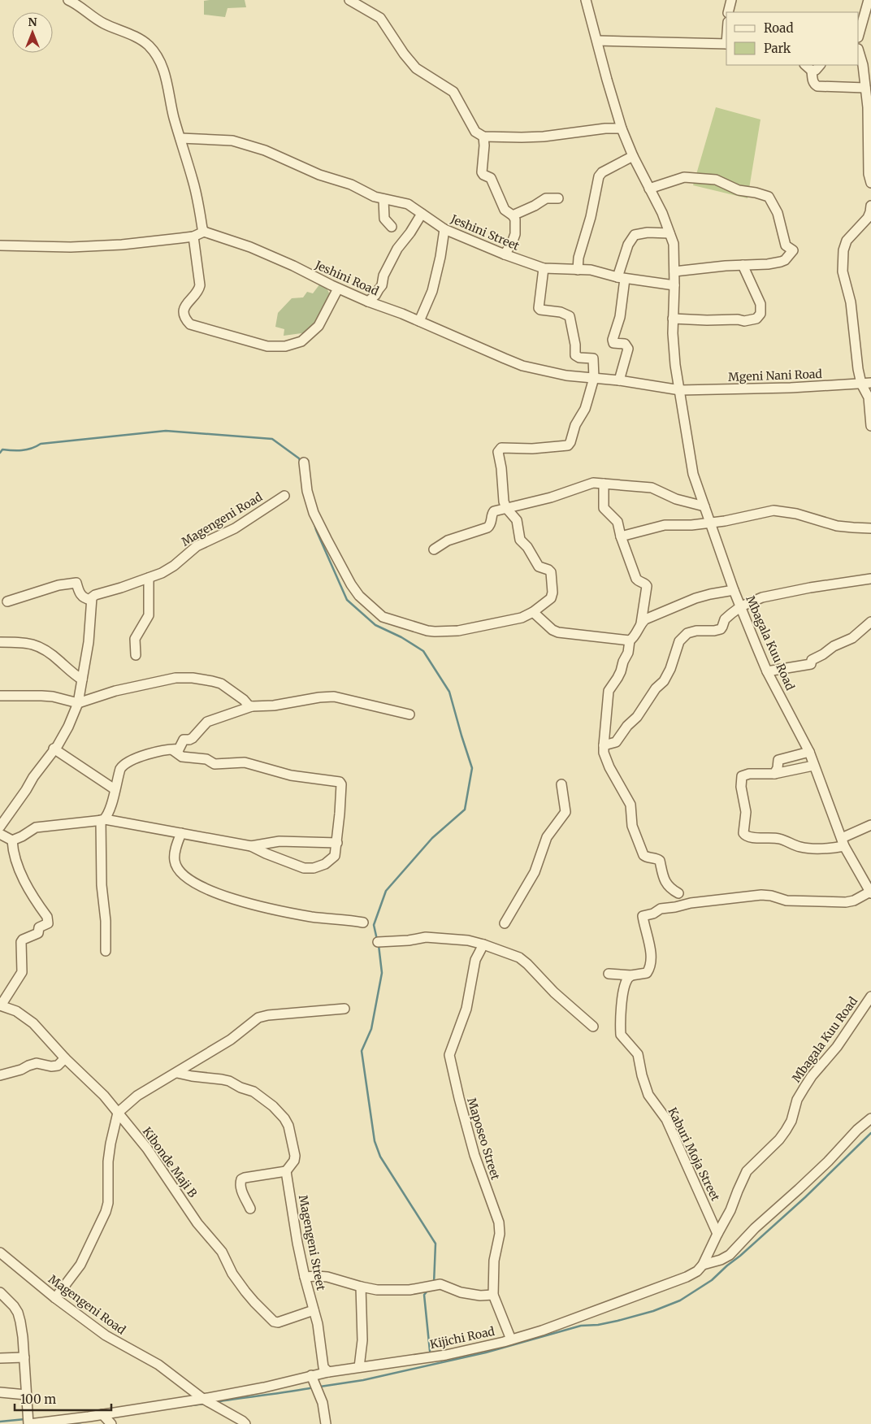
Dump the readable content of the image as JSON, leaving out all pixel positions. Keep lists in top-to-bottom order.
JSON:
{
  "streets": {
    "street": [
      "Jeshini Street",
      "Jeshini Road",
      "Mgeni Nani Road",
      "Magengeni Road",
      "Mbagala Kuu Road",
      "Maposeo Street",
      "Kaburi Moja Street",
      "Kibonde Maji B",
      "Magengeni Street",
      "Kijichi Road"
    ]
  },
  "crossings": [
    ["Jeshini Street", "Mbagala Kuu Road"],
    ["Jeshini Road", "Mgeni Nani Road"],
    ["Jeshini Road", "Mbagala Kuu Road"],
    ["Mgeni Nani Road", "Mbagala Kuu Road"],
    ["Magengeni Road", "Kijichi Road"],
    ["Mbagala Kuu Road", "Kaburi Moja Street"],
    ["Mbagala Kuu Road", "Kijichi Road"],
    ["Maposeo Street", "Kijichi Road"],
    ["Kibonde Maji B", "Magengeni Street"],
    ["Magengeni Street", "Kijichi Road"]
  ],
  "legend": ["Road", "Park"],
  "scale_bar": "100 m",
  "north": "top"
}
